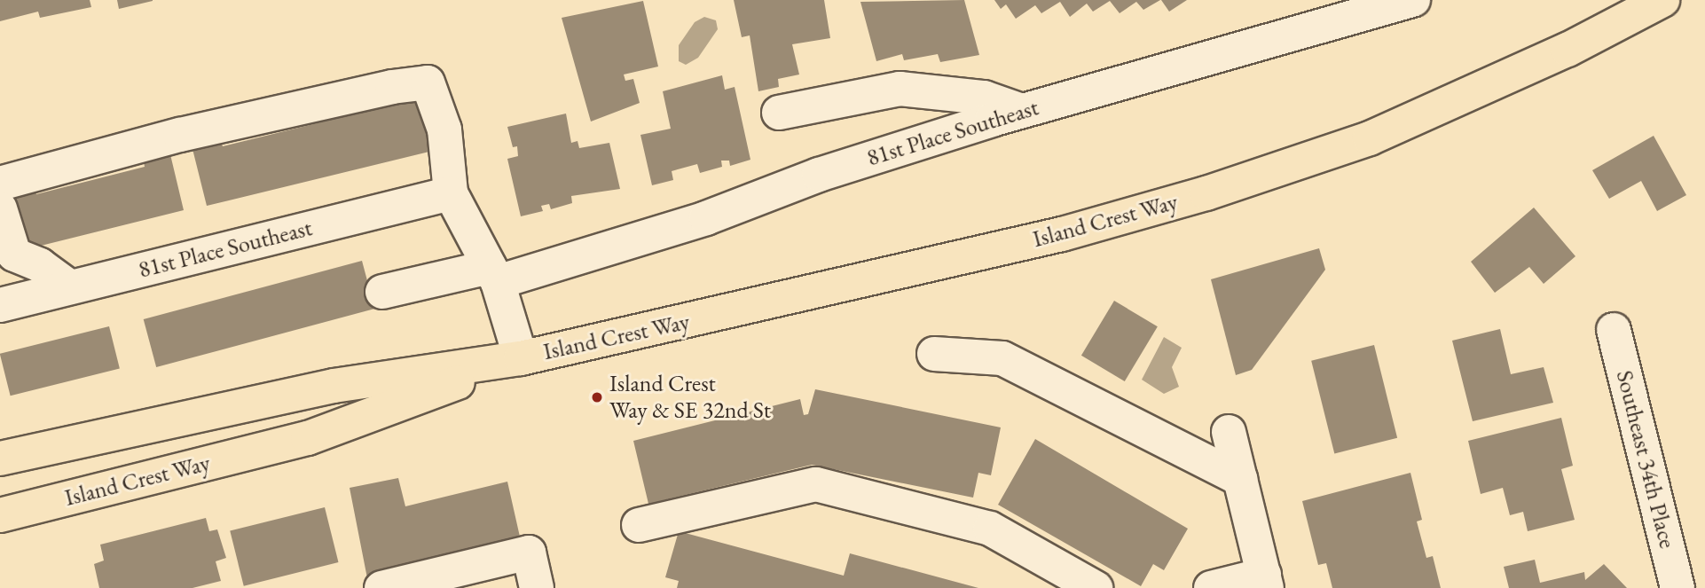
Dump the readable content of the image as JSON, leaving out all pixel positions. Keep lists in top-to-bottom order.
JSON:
{
  "streets": {
    "main road": ["Island Crest Way"],
    "street": ["81st Place Southeast", "Southeast 34th Place"]
  },
  "places": ["Island Crest Way & SE 32nd St"]
}
